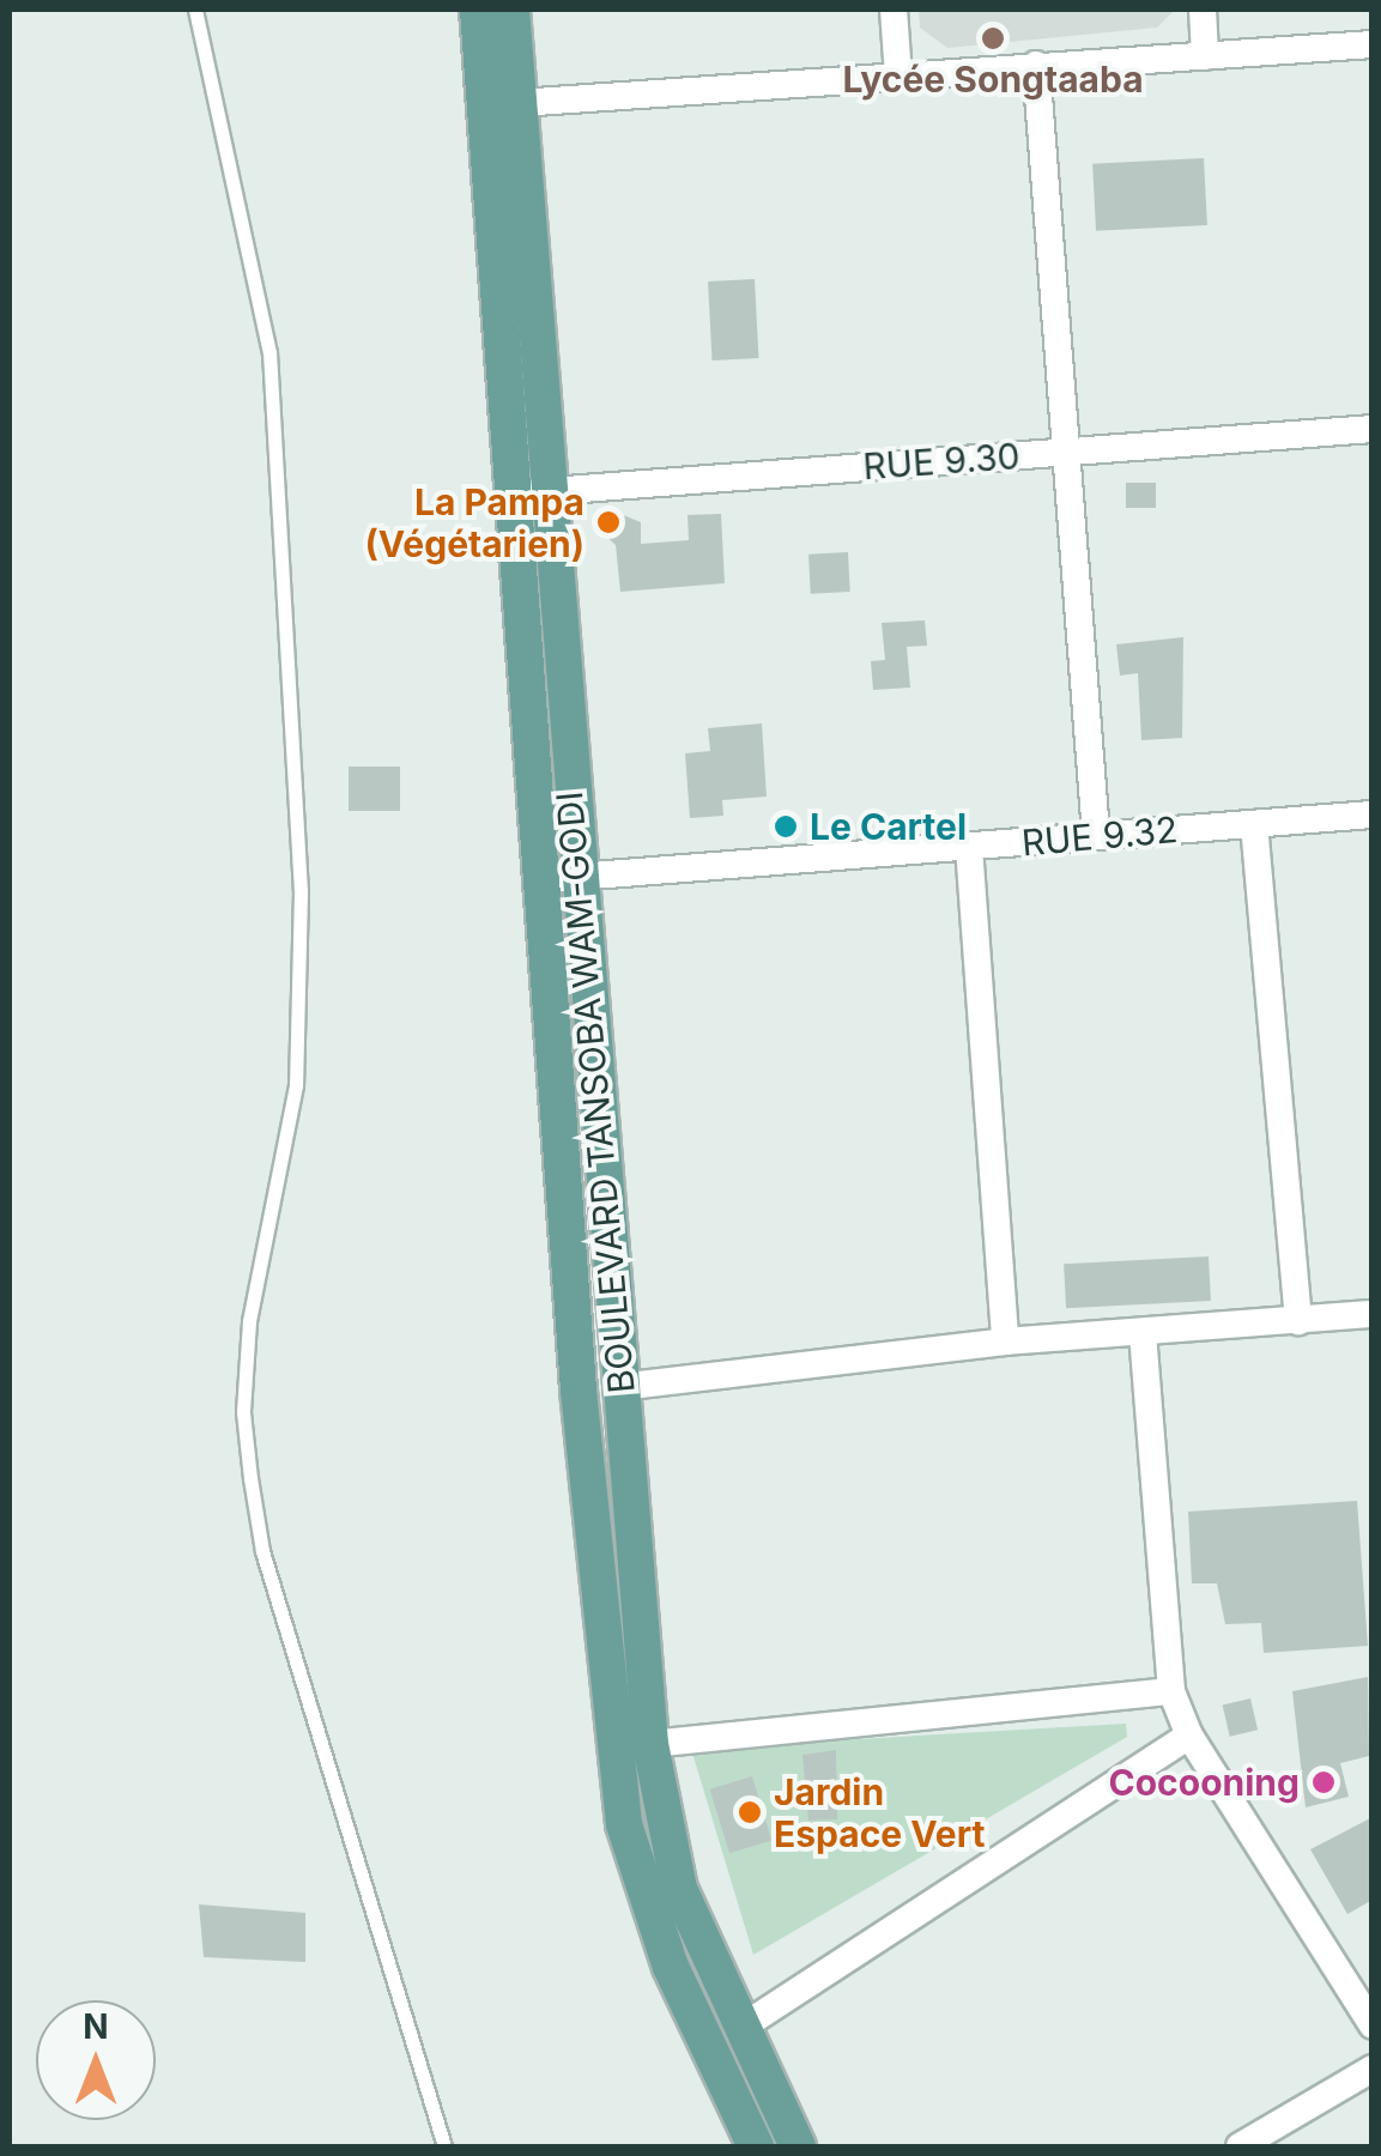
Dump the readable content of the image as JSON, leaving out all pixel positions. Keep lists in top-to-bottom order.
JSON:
{
  "streets": {
    "main road": ["BOULEVARD TANSOBA WAM-GODI"],
    "street": ["RUE 9.30", "RUE 9.32"]
  },
  "crossings": [
    ["RUE 9.30", "BOULEVARD TANSOBA WAM-GODI"],
    ["RUE 9.32", "BOULEVARD TANSOBA WAM-GODI"]
  ],
  "places": [
    "Lycée Songtaaba",
    "La Pampa (Végétarien)",
    "Le Cartel",
    "Cocooning",
    "Jardin Espace Vert"
  ],
  "north": "top"
}
